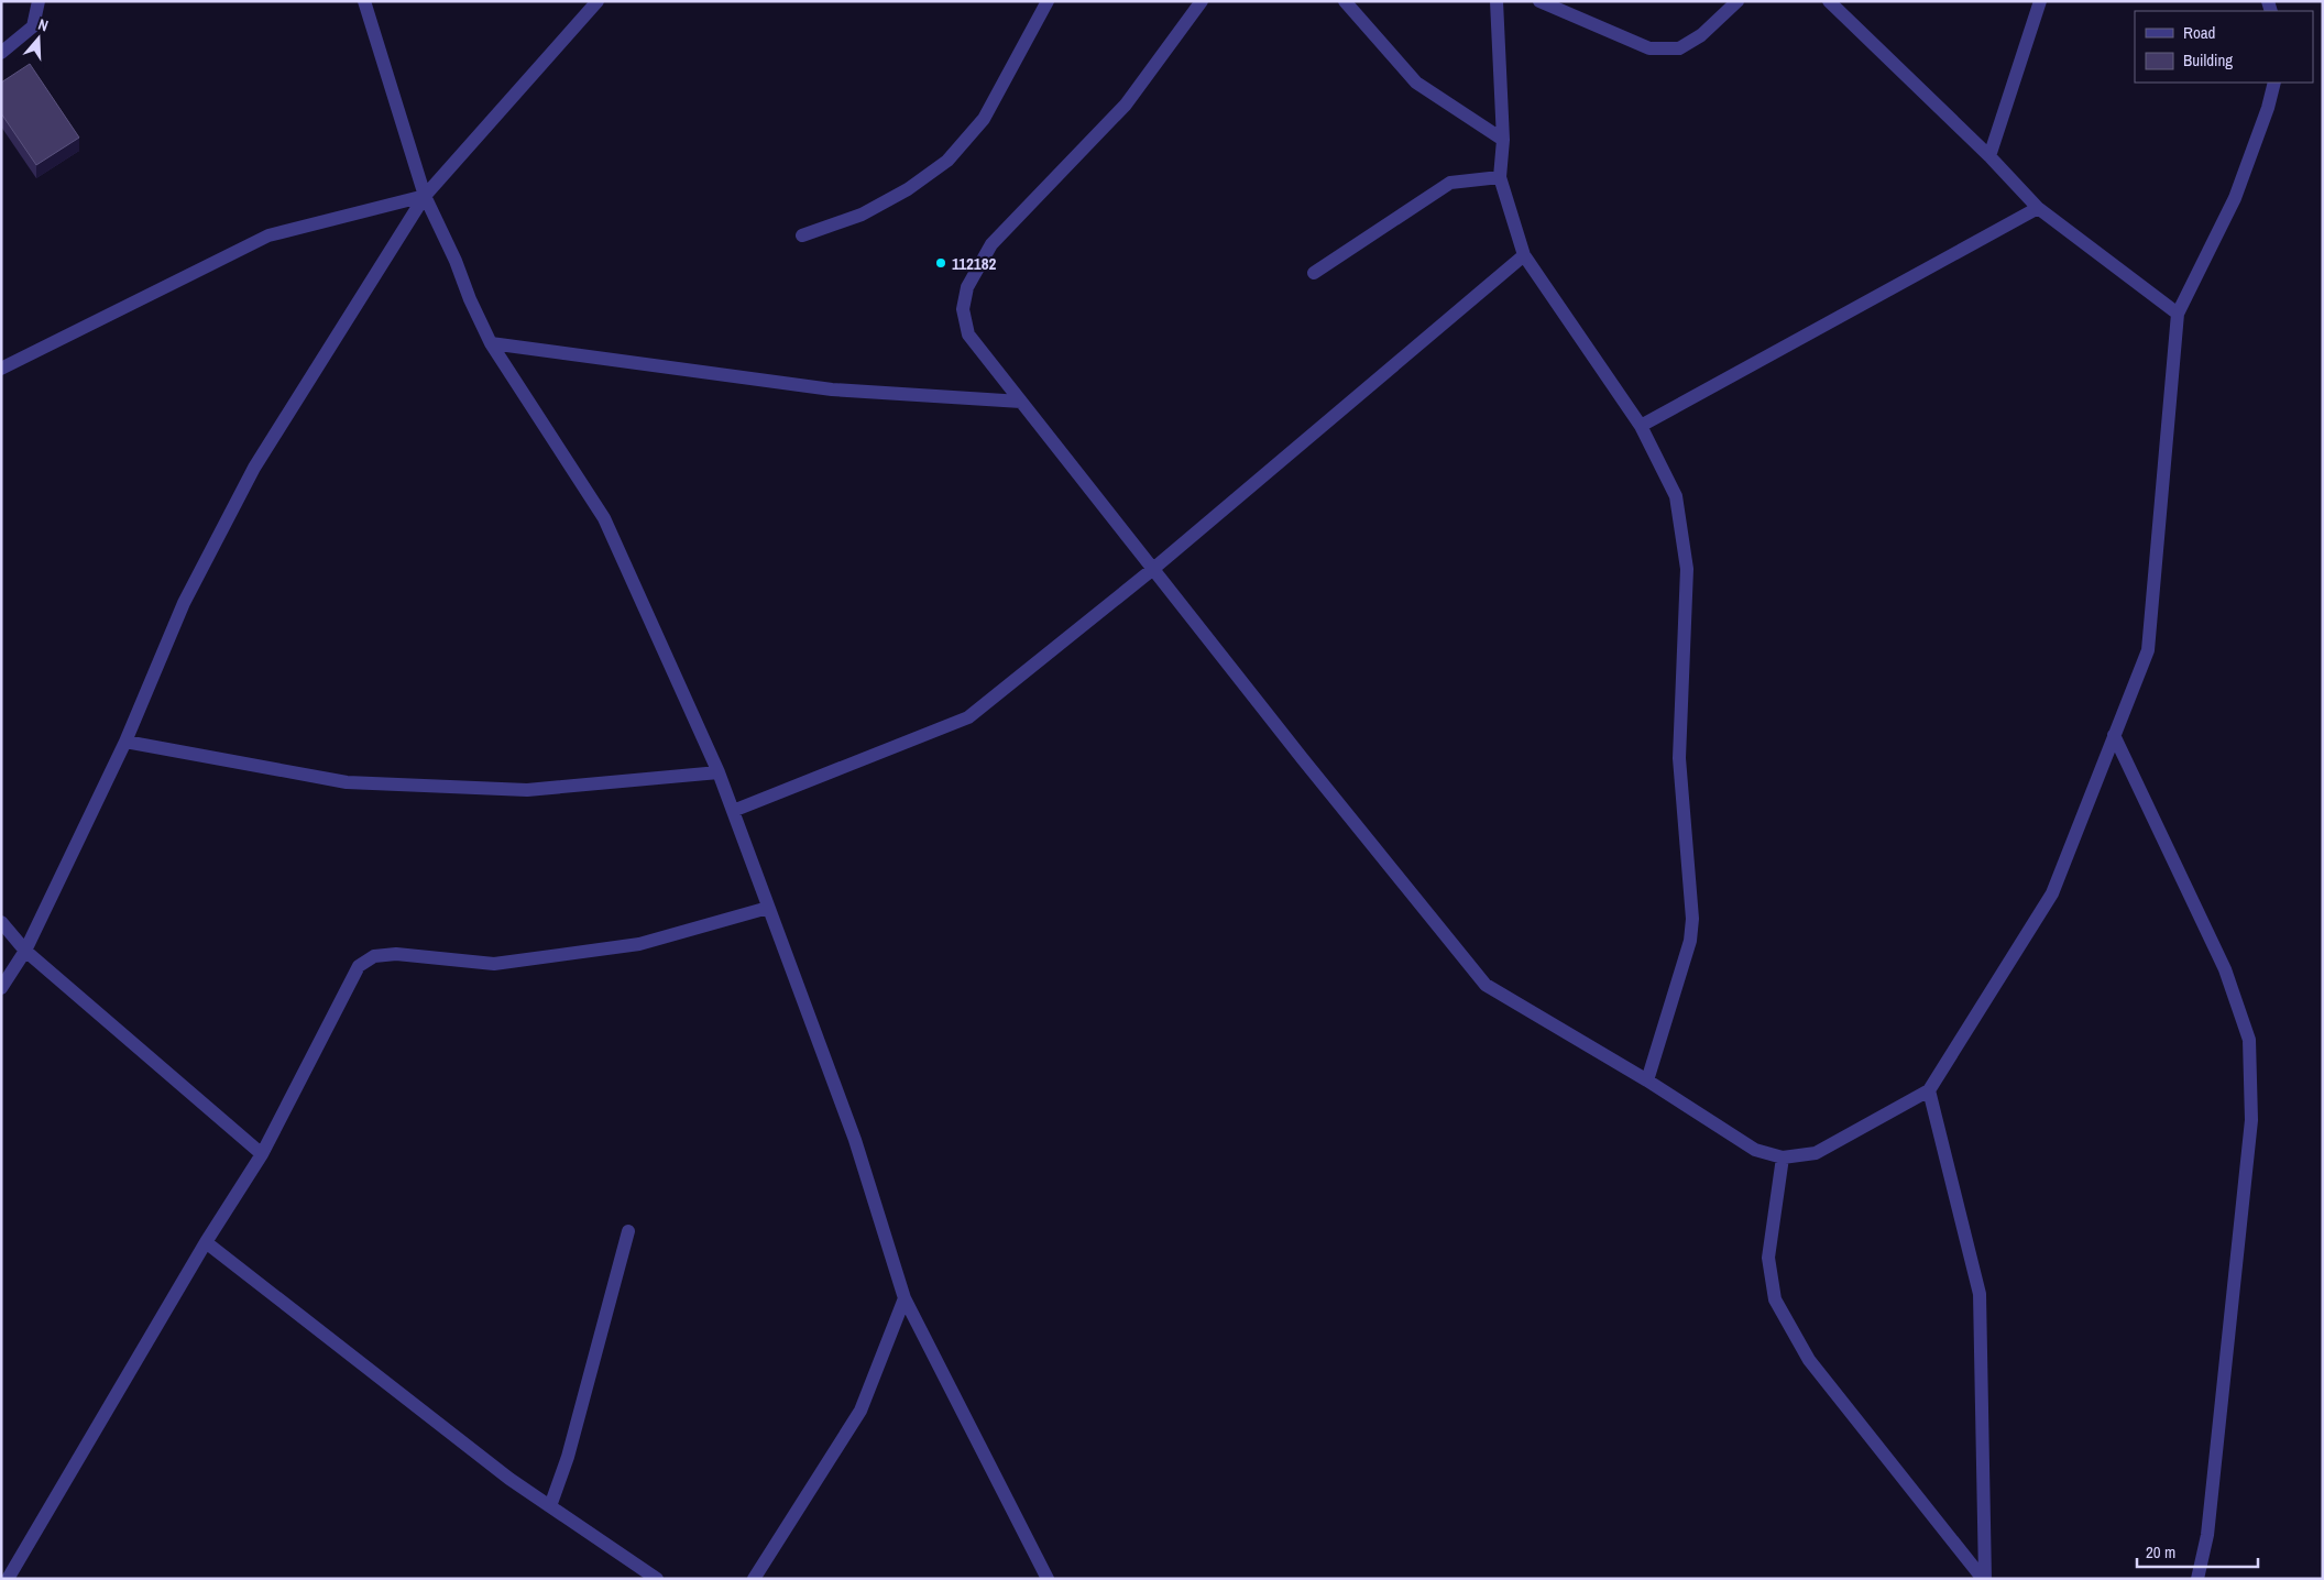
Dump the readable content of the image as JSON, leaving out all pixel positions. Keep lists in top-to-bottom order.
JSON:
{
  "places": ["112182"],
  "legend": ["Road", "Building"],
  "scale_bar": "20 m",
  "north": "top"
}
